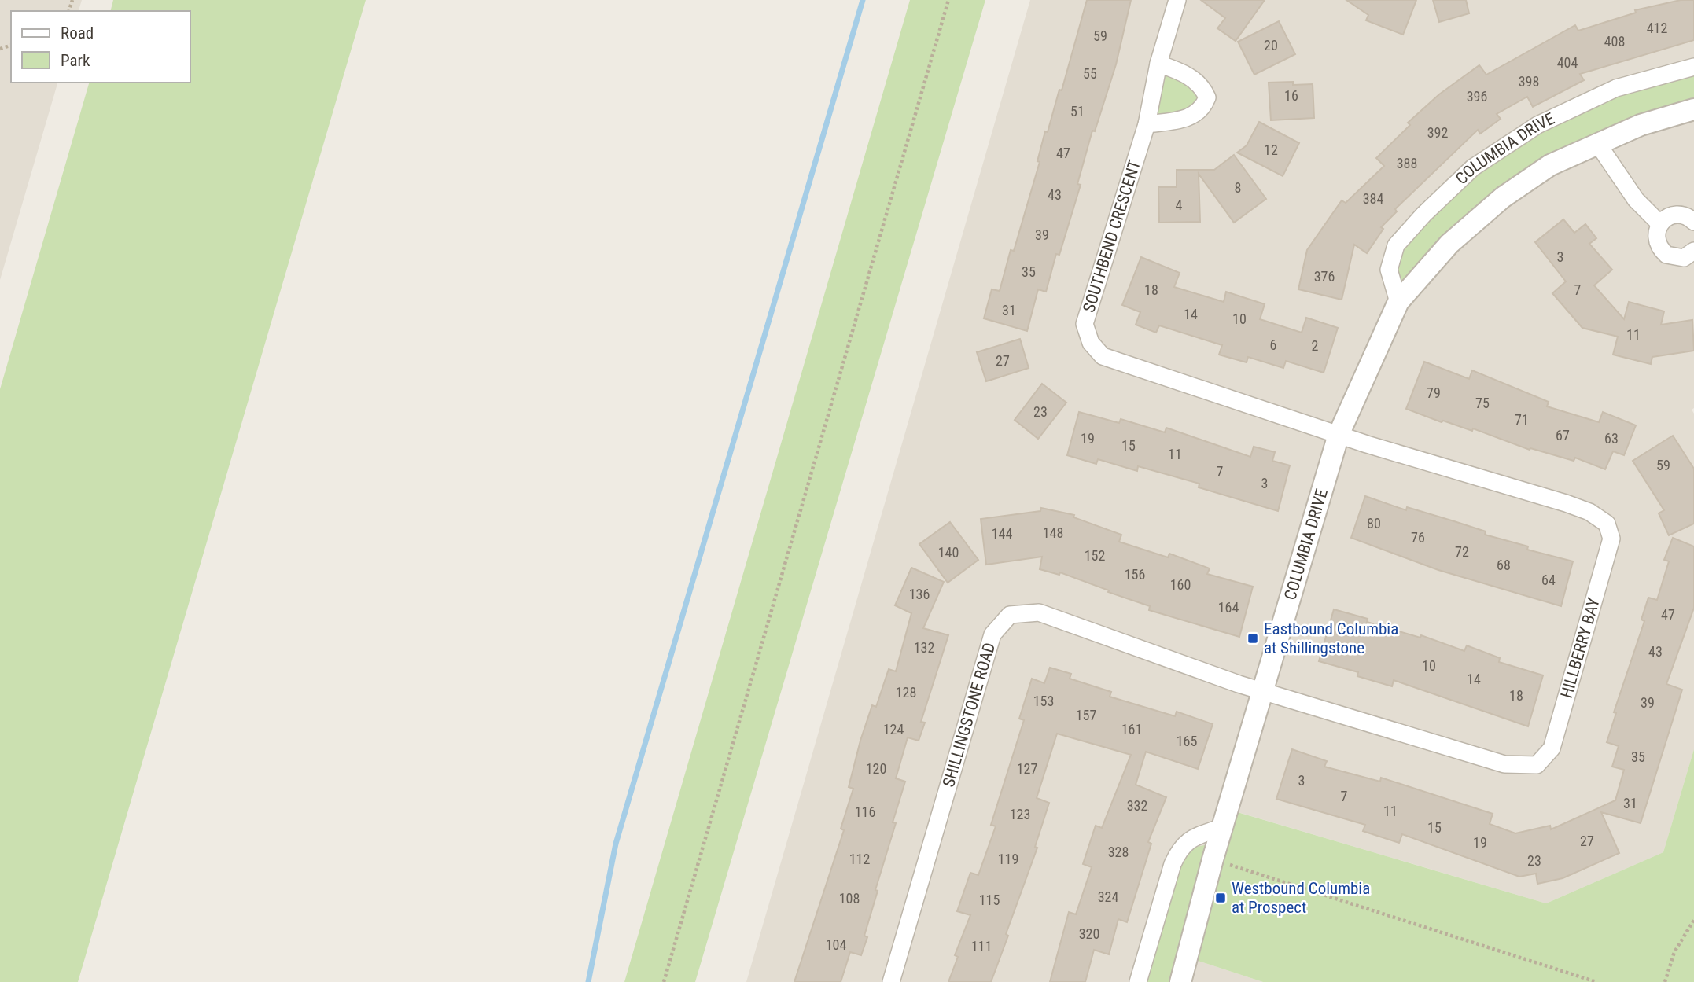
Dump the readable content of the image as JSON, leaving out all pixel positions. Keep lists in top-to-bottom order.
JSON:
{
  "streets": {
    "street": [
      "COLUMBIA DRIVE",
      "SOUTHBEND CRESCENT",
      "HILLBERRY BAY",
      "SHILLINGSTONE ROAD"
    ]
  },
  "crossings": [
    ["COLUMBIA DRIVE", "SOUTHBEND CRESCENT"],
    ["COLUMBIA DRIVE", "HILLBERRY BAY"],
    ["COLUMBIA DRIVE", "SHILLINGSTONE ROAD"],
    ["SOUTHBEND CRESCENT", "HILLBERRY BAY"],
    ["HILLBERRY BAY", "SHILLINGSTONE ROAD"]
  ],
  "places": {
    "transit": ["Eastbound Columbia at Shillingstone", "Westbound Columbia at Prospect"]
  },
  "house_numbers": [
    "412",
    "59",
    "408",
    "20",
    "404",
    "55",
    "398",
    "16",
    "396",
    "51",
    "392",
    "12",
    "47",
    "388",
    "8",
    "43",
    "384",
    "4",
    "39",
    "3",
    "35",
    "376",
    "18",
    "7",
    "31",
    "14",
    "10",
    "11",
    "6",
    "2",
    "27",
    "79",
    "75",
    "23",
    "71",
    "67",
    "19",
    "63",
    "15",
    "11",
    "59",
    "7",
    "3",
    "80",
    "148",
    "144",
    "76",
    "72",
    "140",
    "152",
    "68",
    "156",
    "64",
    "160",
    "136",
    "164",
    "47",
    "132",
    "43",
    "10",
    "14",
    "128",
    "18",
    "153",
    "39",
    "157",
    "124",
    "161",
    "165",
    "35",
    "120",
    "127",
    "3",
    "7",
    "31",
    "332",
    "11",
    "116",
    "123",
    "15",
    "27",
    "19",
    "328",
    "112",
    "119",
    "23",
    "324",
    "108",
    "115",
    "320",
    "104",
    "111"
  ],
  "legend": ["Road", "Park"]
}
